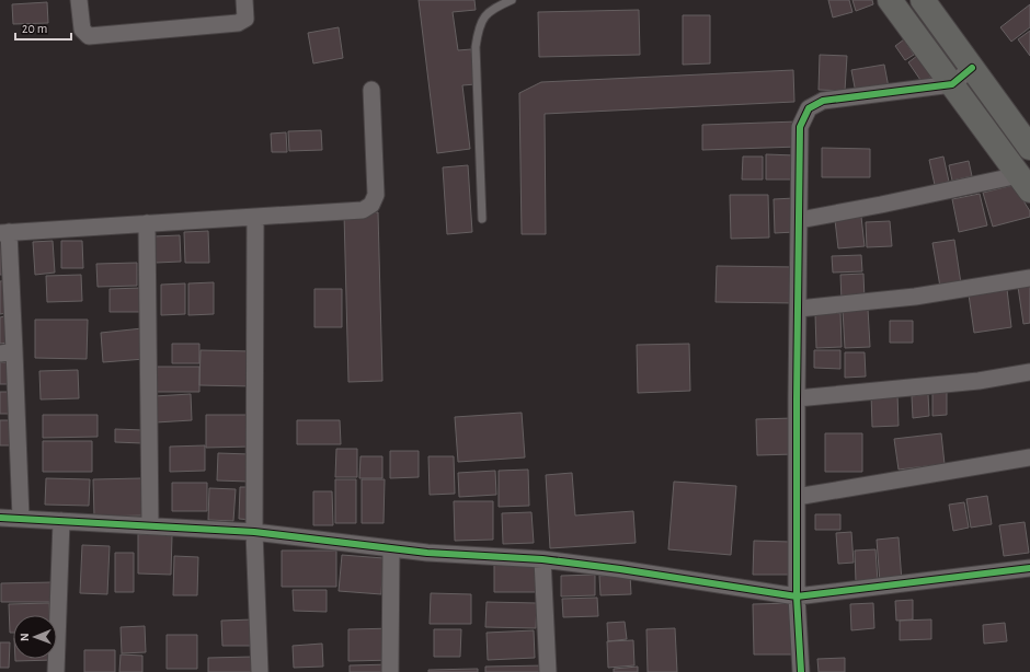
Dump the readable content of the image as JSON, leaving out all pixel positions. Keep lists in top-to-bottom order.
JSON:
{
  "scale_bar": "20 m",
  "north": "left"
}
